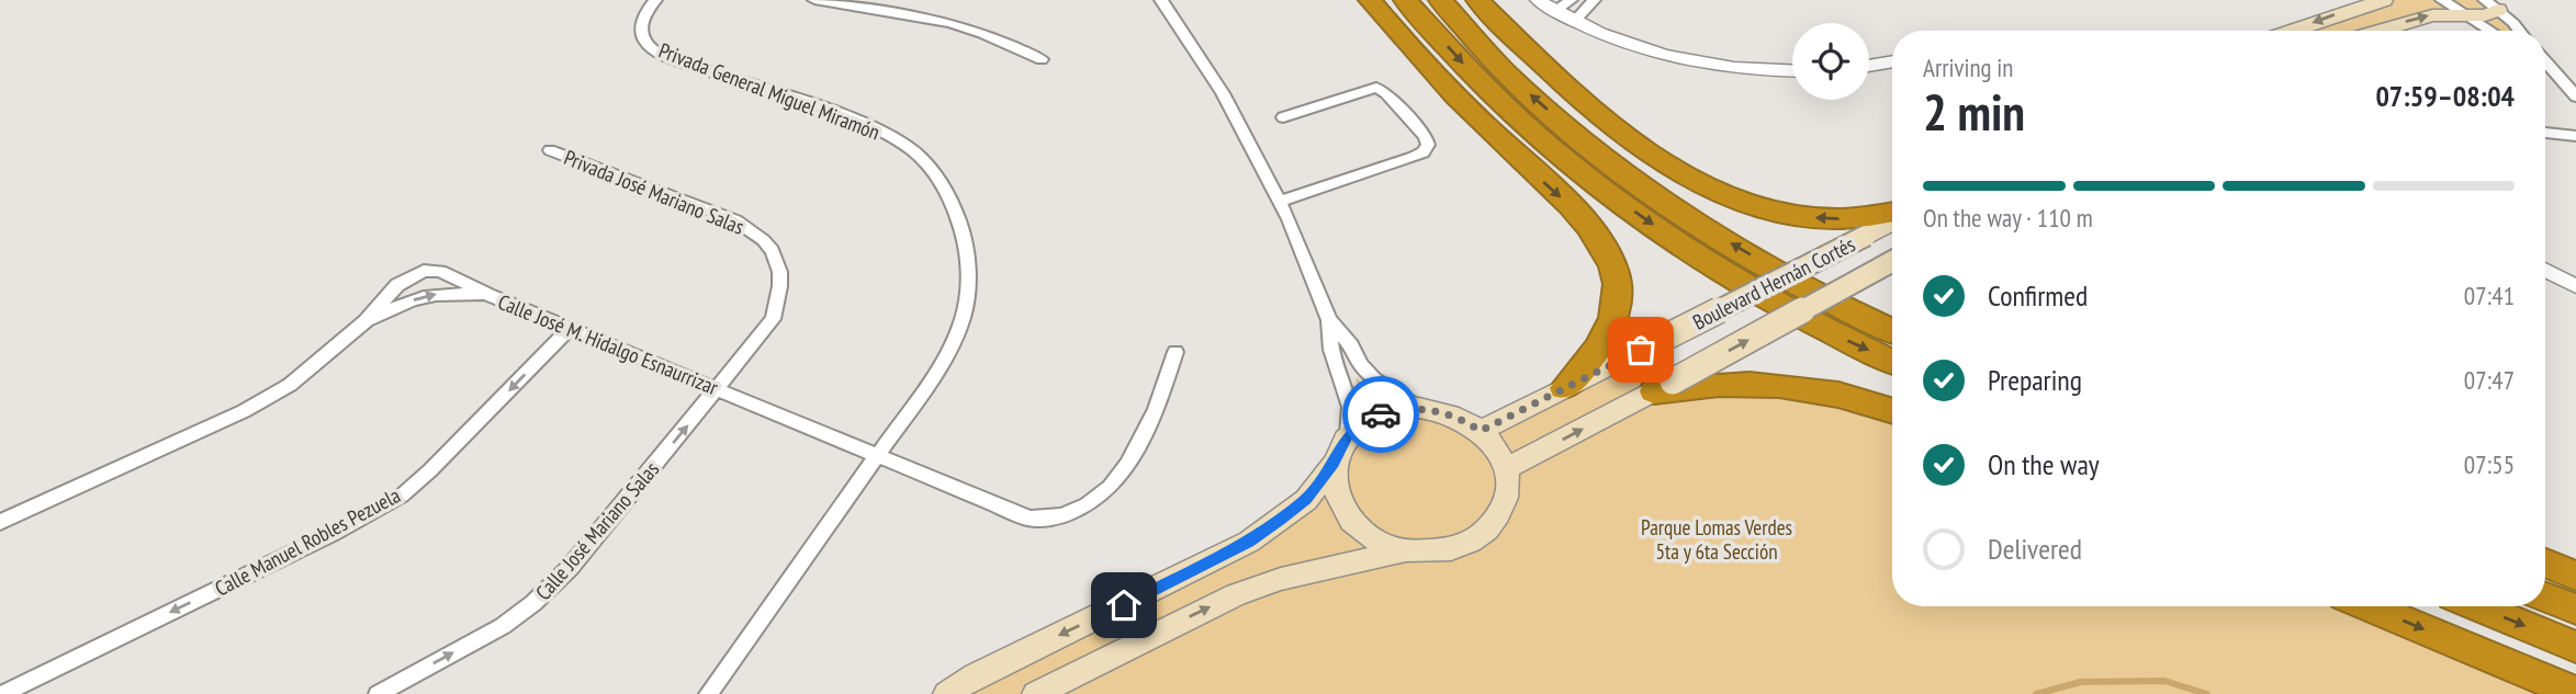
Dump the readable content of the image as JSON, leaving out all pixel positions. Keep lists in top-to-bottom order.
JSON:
{
  "streets": {
    "main road": ["Boulevard Hernán Cortés"],
    "street": [
      "Privada General Miguel Miramón",
      "Privada José Mariano Salas",
      "Calle José M. Hidalgo Esnaurrizar",
      "Calle José Mariano Salas",
      "Calle Manuel Robles Pezuela"
    ]
  },
  "crossings": [
    ["Privada General Miguel Miramón", "Calle José M. Hidalgo Esnaurrizar"],
    ["Privada José Mariano Salas", "Calle José M. Hidalgo Esnaurrizar"],
    ["Privada José Mariano Salas", "Calle José Mariano Salas"],
    ["Calle José M. Hidalgo Esnaurrizar", "Calle José Mariano Salas"],
    ["Calle José M. Hidalgo Esnaurrizar", "Calle Manuel Robles Pezuela"]
  ],
  "one_way": ["Calle José Mariano Salas", "Calle Manuel Robles Pezuela"],
  "parks": ["Parque Lomas Verdes 5ta y 6ta Sección"],
  "page": {
    "heading": ["2 min", "Arriving in", "07:59–08:04"],
    "bar": "On the way · 110 m",
    "list": [
      ["Confirmed", "07:41"],
      ["Preparing", "07:47"],
      ["On the way", "07:55"],
      "Delivered"
    ]
  }
}
